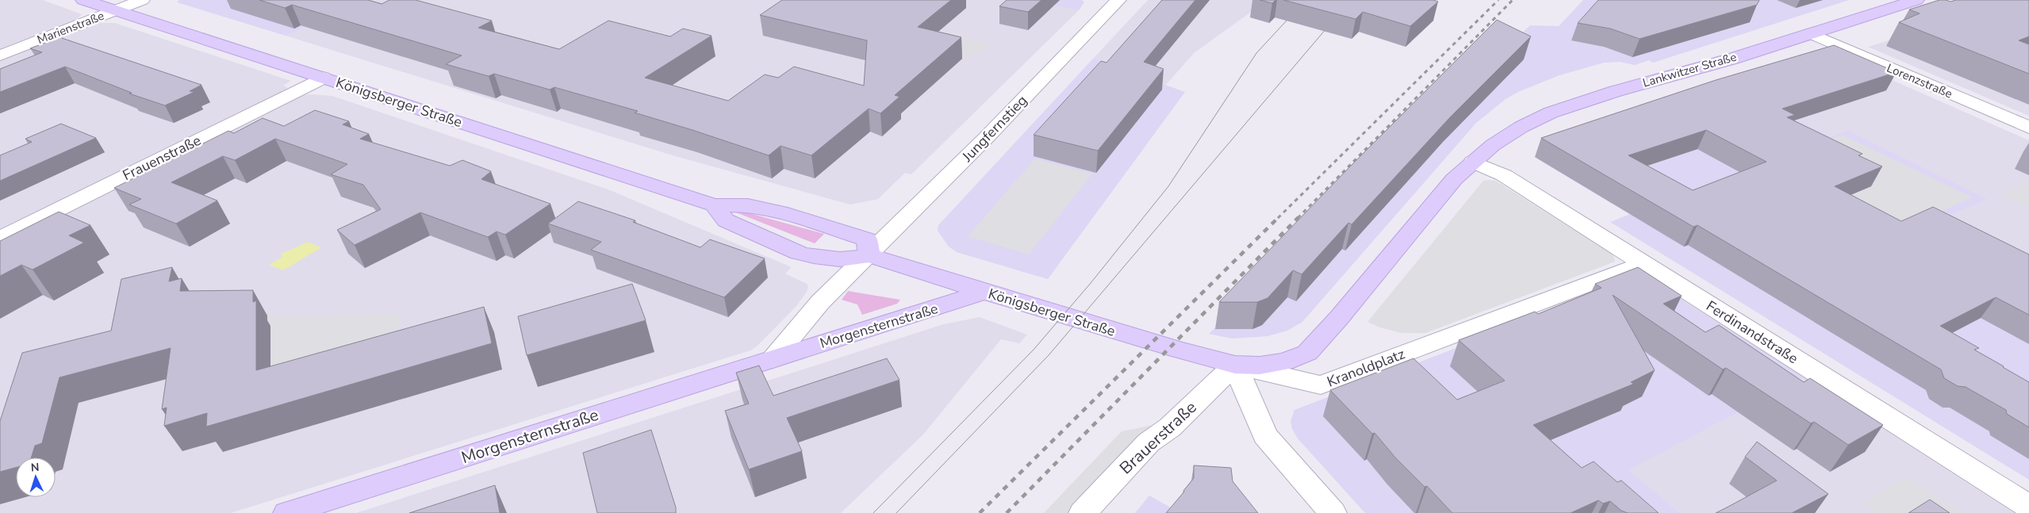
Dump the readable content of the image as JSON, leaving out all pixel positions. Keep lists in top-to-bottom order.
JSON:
{
  "streets": {
    "main road": ["Lankwitzer Straße", "Königsberger Straße", "Morgensternstraße"],
    "street": [
      "Marienstraße",
      "Lorenzstraße",
      "Jungfernstieg",
      "Frauenstraße",
      "Ferdinandstraße",
      "Kranoldplatz",
      "Brauerstraße"
    ]
  },
  "crossings": [
    ["Marienstraße", "Königsberger Straße"],
    ["Lankwitzer Straße", "Lorenzstraße"],
    ["Lankwitzer Straße", "Ferdinandstraße"],
    ["Königsberger Straße", "Jungfernstieg"],
    ["Königsberger Straße", "Frauenstraße"],
    ["Königsberger Straße", "Morgensternstraße"],
    ["Königsberger Straße", "Kranoldplatz"],
    ["Königsberger Straße", "Brauerstraße"],
    ["Jungfernstieg", "Morgensternstraße"],
    ["Ferdinandstraße", "Kranoldplatz"],
    ["Kranoldplatz", "Brauerstraße"]
  ],
  "north": "top"
}
